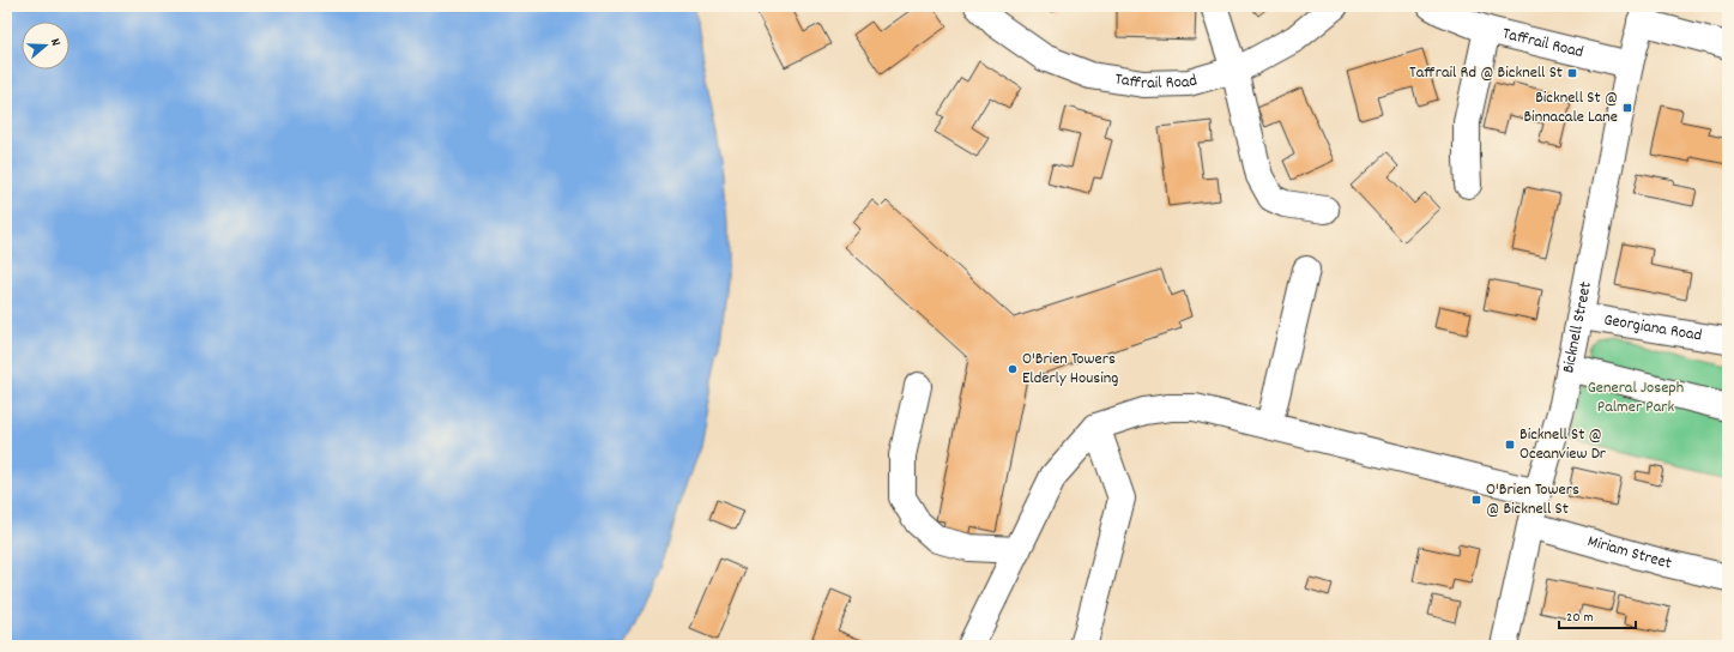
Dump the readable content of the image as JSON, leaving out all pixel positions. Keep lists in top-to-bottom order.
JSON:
{
  "streets": {
    "street": [
      "Taffrail Road",
      "Bicknell Street",
      "Georgiana Road",
      "Miriam Street"
    ]
  },
  "crossings": [
    ["Taffrail Road", "Bicknell Street"],
    ["Bicknell Street", "Georgiana Road"],
    ["Bicknell Street", "Miriam Street"]
  ],
  "parks": ["General Joseph Palmer Park"],
  "places": {
    "transit": [
      "Taffrail Rd @ Bicknell St",
      "Bicknell St @ Binnacale Lane",
      "Bicknell St @ Oceanview Dr",
      "O'Brien Towers @ Bicknell St"
    ],
    "other": ["O'Brien Towers Elderly Housing"]
  },
  "scale_bar": "20 m",
  "north": "right"
}
